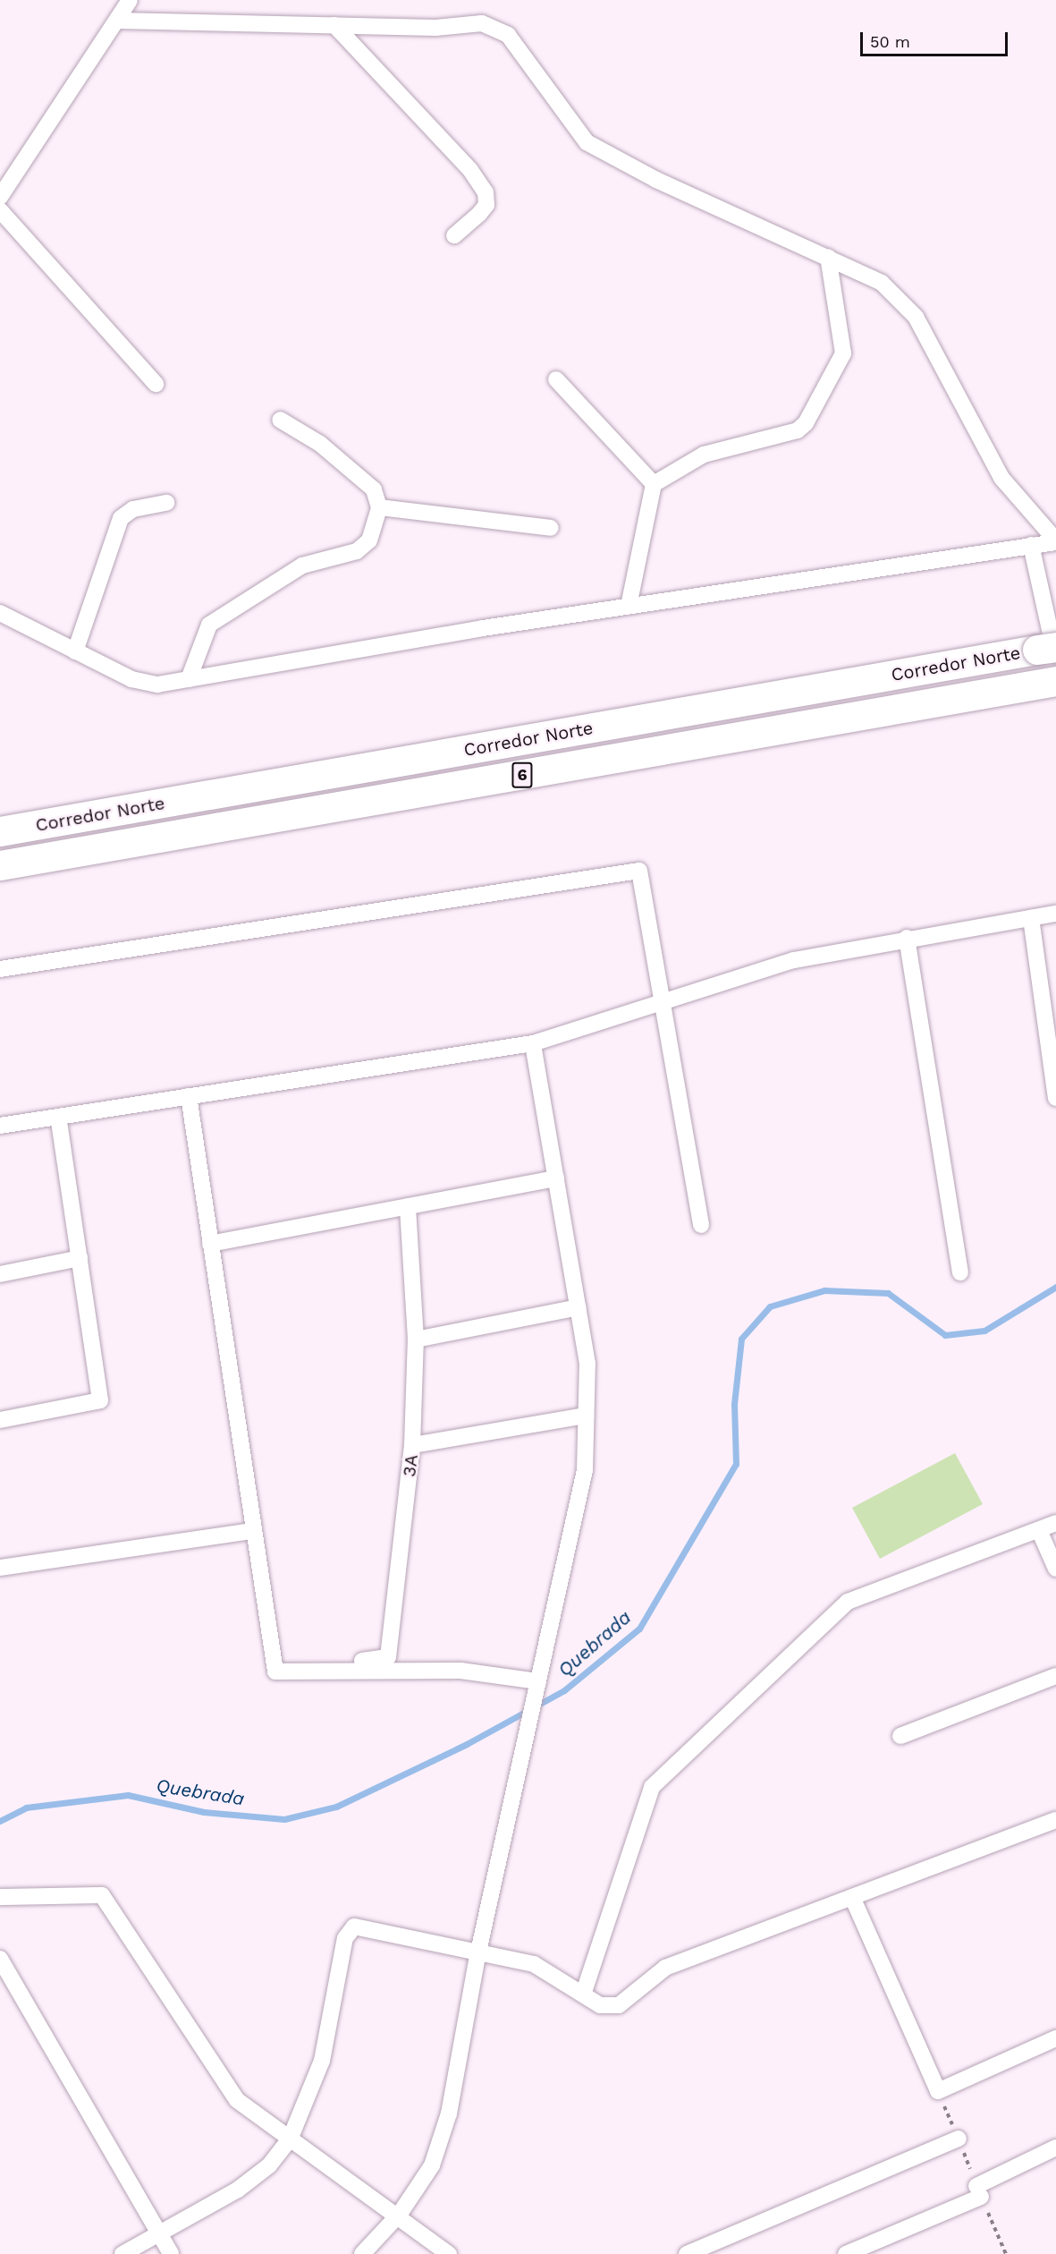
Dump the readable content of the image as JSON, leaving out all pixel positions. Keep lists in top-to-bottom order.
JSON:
{
  "streets": {
    "highway": ["Corredor Norte", "6"],
    "street": ["3A"]
  },
  "water": ["Quebrada"],
  "scale_bar": "50 m"
}
